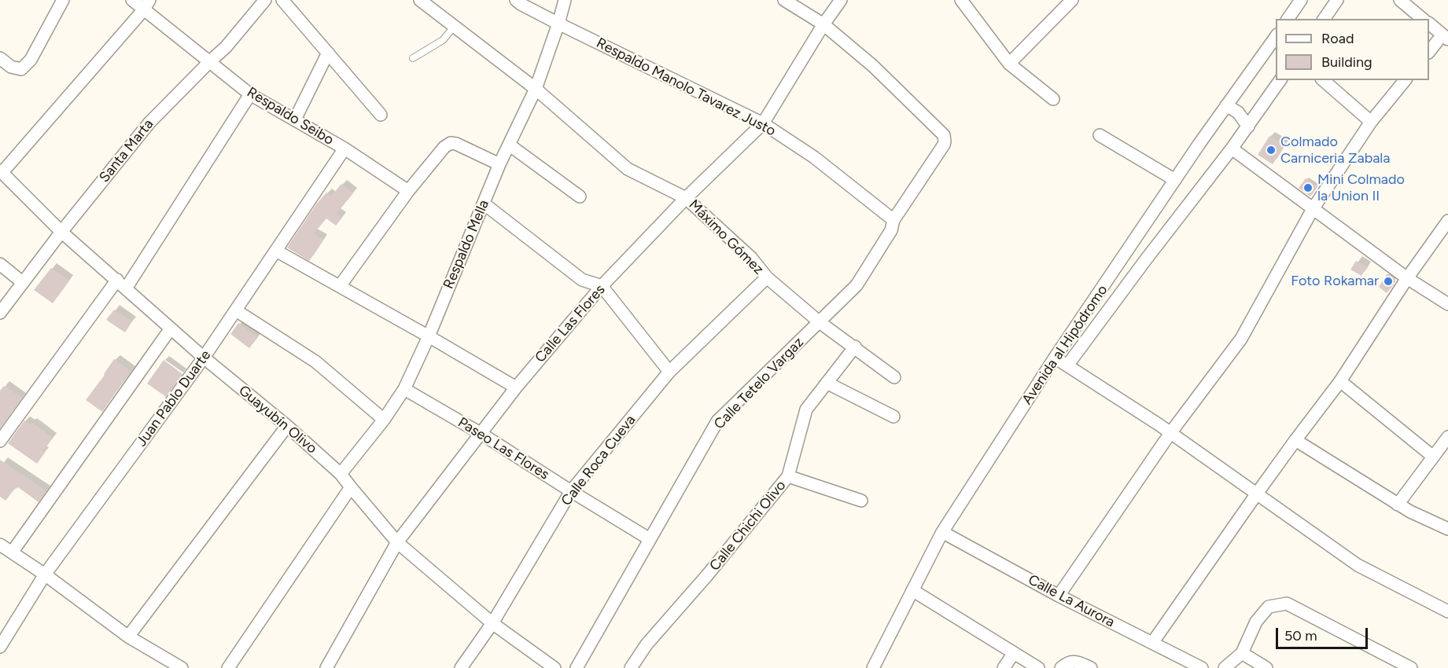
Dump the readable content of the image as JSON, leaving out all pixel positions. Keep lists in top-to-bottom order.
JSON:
{
  "streets": {
    "street": [
      "Respaldo Manolo Tavarez Justo",
      "Respaldo Seibo",
      "Santa Marta",
      "Máximo Gómez",
      "Respaldo Mella",
      "Calle Las Flores",
      "Avenida al Hipódromo",
      "Calle Tetelo Vargaz",
      "Juan Pablo Duarte",
      "Guayubín Olivo",
      "Paseo Las Flores",
      "Calle Roca Cueva",
      "Calle Chichi Olivo",
      "Calle La Aurora"
    ]
  },
  "crossings": [
    ["Respaldo Manolo Tavarez Justo", "Respaldo Mella"],
    ["Respaldo Manolo Tavarez Justo", "Calle Las Flores"],
    ["Respaldo Manolo Tavarez Justo", "Calle Tetelo Vargaz"],
    ["Respaldo Seibo", "Santa Marta"],
    ["Respaldo Seibo", "Juan Pablo Duarte"],
    ["Santa Marta", "Guayubín Olivo"],
    ["Máximo Gómez", "Respaldo Mella"],
    ["Máximo Gómez", "Calle Las Flores"],
    ["Máximo Gómez", "Calle Tetelo Vargaz"],
    ["Máximo Gómez", "Calle Roca Cueva"],
    ["Máximo Gómez", "Calle Chichi Olivo"],
    ["Respaldo Mella", "Guayubín Olivo"],
    ["Respaldo Mella", "Paseo Las Flores"],
    ["Calle Las Flores", "Calle Tetelo Vargaz"],
    ["Calle Las Flores", "Guayubín Olivo"],
    ["Calle Las Flores", "Paseo Las Flores"],
    ["Avenida al Hipódromo", "Calle La Aurora"],
    ["Calle Tetelo Vargaz", "Paseo Las Flores"],
    ["Juan Pablo Duarte", "Guayubín Olivo"],
    ["Guayubín Olivo", "Calle Roca Cueva"],
    ["Paseo Las Flores", "Calle Roca Cueva"]
  ],
  "places": ["Colmado Carniceria Zabala", "Mini Colmado la Union II", "Foto Rokamar"],
  "legend": ["Road", "Building"],
  "scale_bar": "50 m"
}
